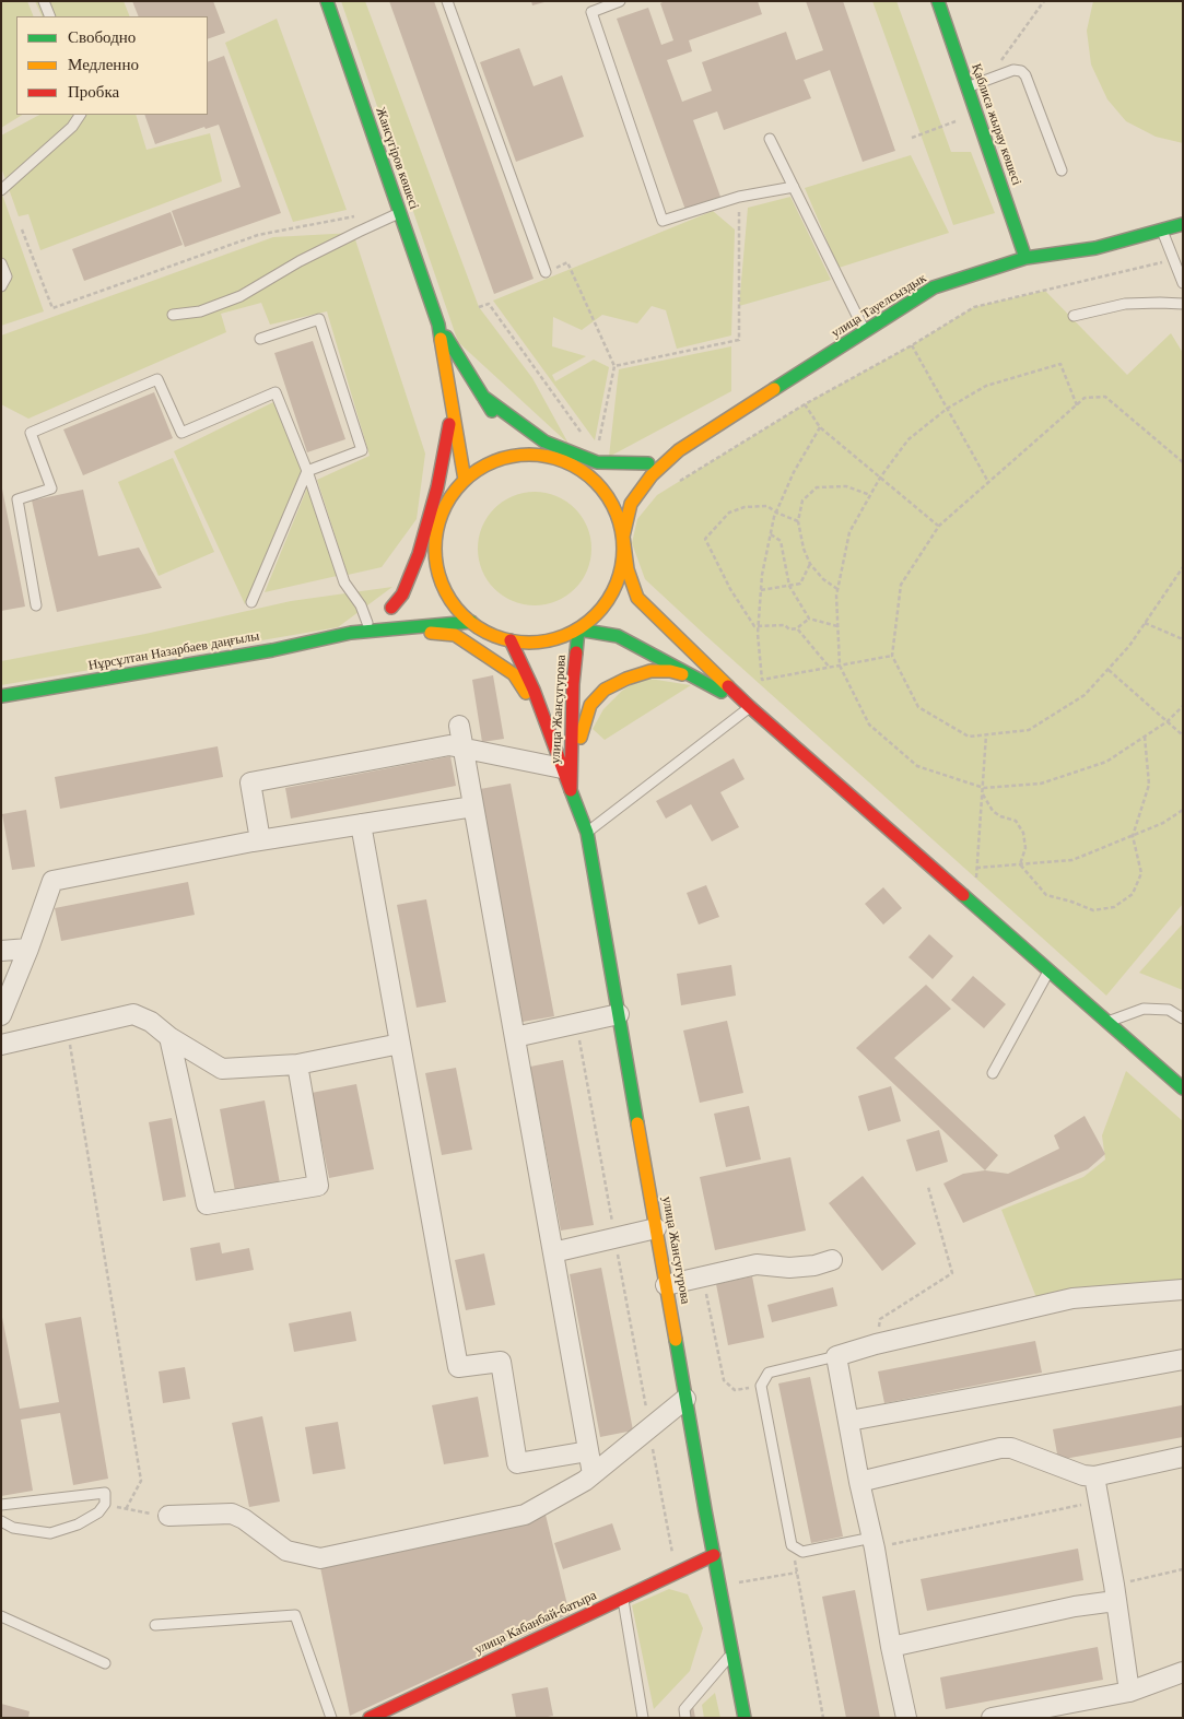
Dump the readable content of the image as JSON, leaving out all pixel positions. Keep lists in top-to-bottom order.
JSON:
{
  "streets": {
    "main road": [
      "Қаблиса жырау көшесі",
      "Жансүгіров көшесі",
      "улица Тауелсыздык",
      "Нұрсұлтан Назарбаев даңғылы",
      "улица Жансугурова",
      "улица Кабанбай-батыра"
    ]
  },
  "crossings": [
    ["Қаблиса жырау көшесі", "улица Тауелсыздык"],
    ["улица Тауелсыздык", "улица Жансугурова"],
    ["улица Жансугурова", "улица Кабанбай-батыра"]
  ],
  "legend": ["Свободно", "Медленно", "Пробка"]
}
